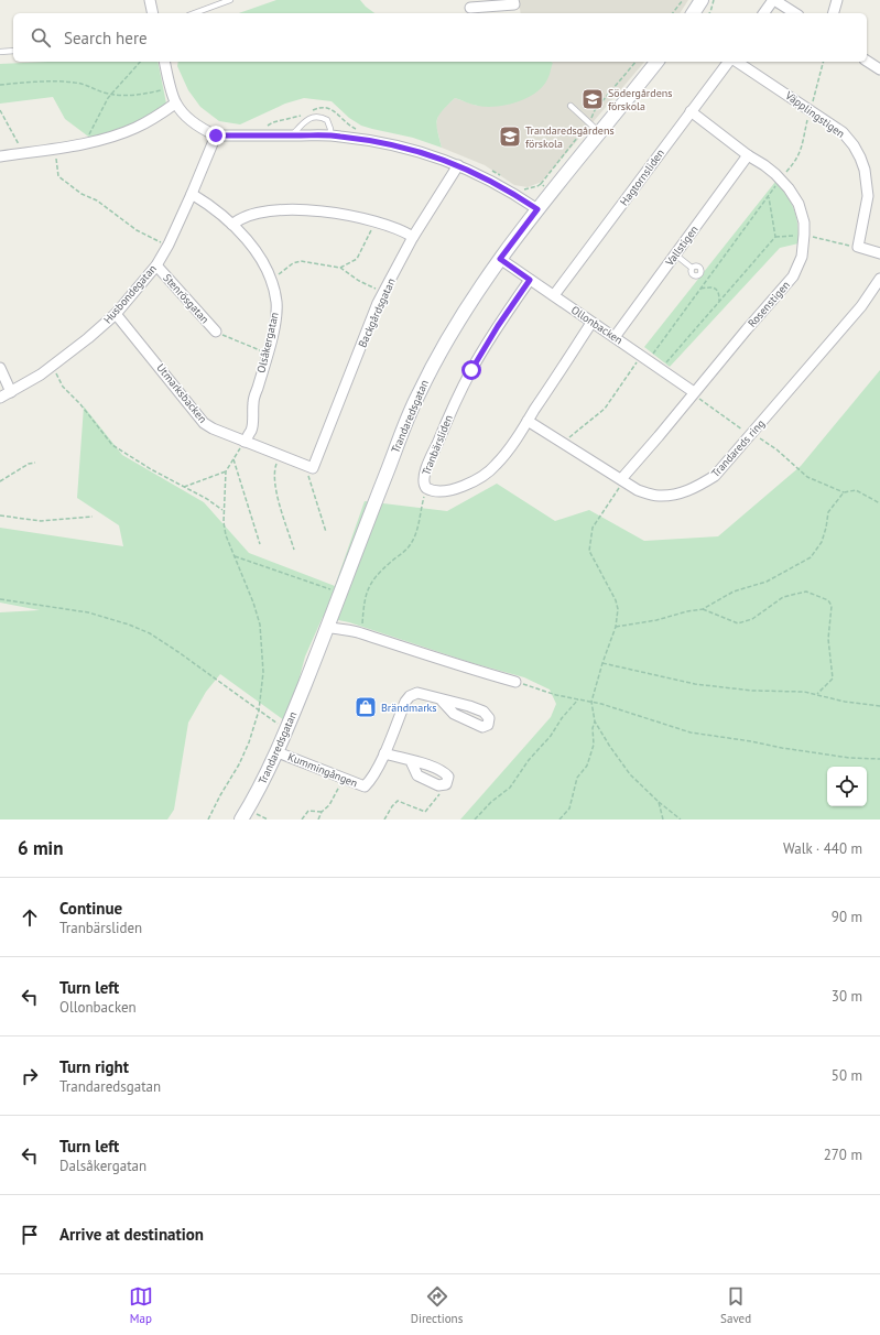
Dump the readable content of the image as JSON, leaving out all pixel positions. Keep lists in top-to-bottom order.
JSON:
{
  "streets": {
    "street": [
      "Väpplingstigen",
      "Hagtornsliden",
      "Vallstigen",
      "Husbondegatan",
      "Stenrösgatan",
      "Rosenstigen",
      "Backgårdsgatan",
      "Ollonbacken",
      "Olsåkergatan",
      "Utmarksbacken",
      "Trandaredsgatan",
      "Tranbärsliden",
      "Trandareds ring",
      "Kummingången"
    ]
  },
  "crossings": [
    ["Hagtornsliden", "Rosenstigen"],
    ["Hagtornsliden", "Ollonbacken"],
    ["Vallstigen", "Rosenstigen"],
    ["Vallstigen", "Ollonbacken"],
    ["Husbondegatan", "Stenrösgatan"],
    ["Husbondegatan", "Olsåkergatan"],
    ["Husbondegatan", "Utmarksbacken"],
    ["Rosenstigen", "Ollonbacken"],
    ["Rosenstigen", "Trandareds ring"],
    ["Backgårdsgatan", "Utmarksbacken"],
    ["Ollonbacken", "Trandaredsgatan"],
    ["Ollonbacken", "Tranbärsliden"],
    ["Olsåkergatan", "Utmarksbacken"],
    ["Trandaredsgatan", "Kummingången"],
    ["Tranbärsliden", "Trandareds ring"]
  ],
  "places": {
    "school or university": ["Södergårdens förskola", "Trandaredsgårdens förskola"],
    "shop": ["Brändmarks"]
  },
  "page": {
    "search": "Search here",
    "heading": ["6 min", "Walk · 440 m"],
    "list": [
      ["Continue", "Tranbärsliden", "90 m"],
      ["Turn left", "Ollonbacken", "30 m"],
      ["Turn right", "Trandaredsgatan", "50 m"],
      ["Turn left", "Dalsåkergatan", "270 m"],
      "Arrive at destination"
    ],
    "nav": ["Map", "Directions", "Saved"]
  }
}
